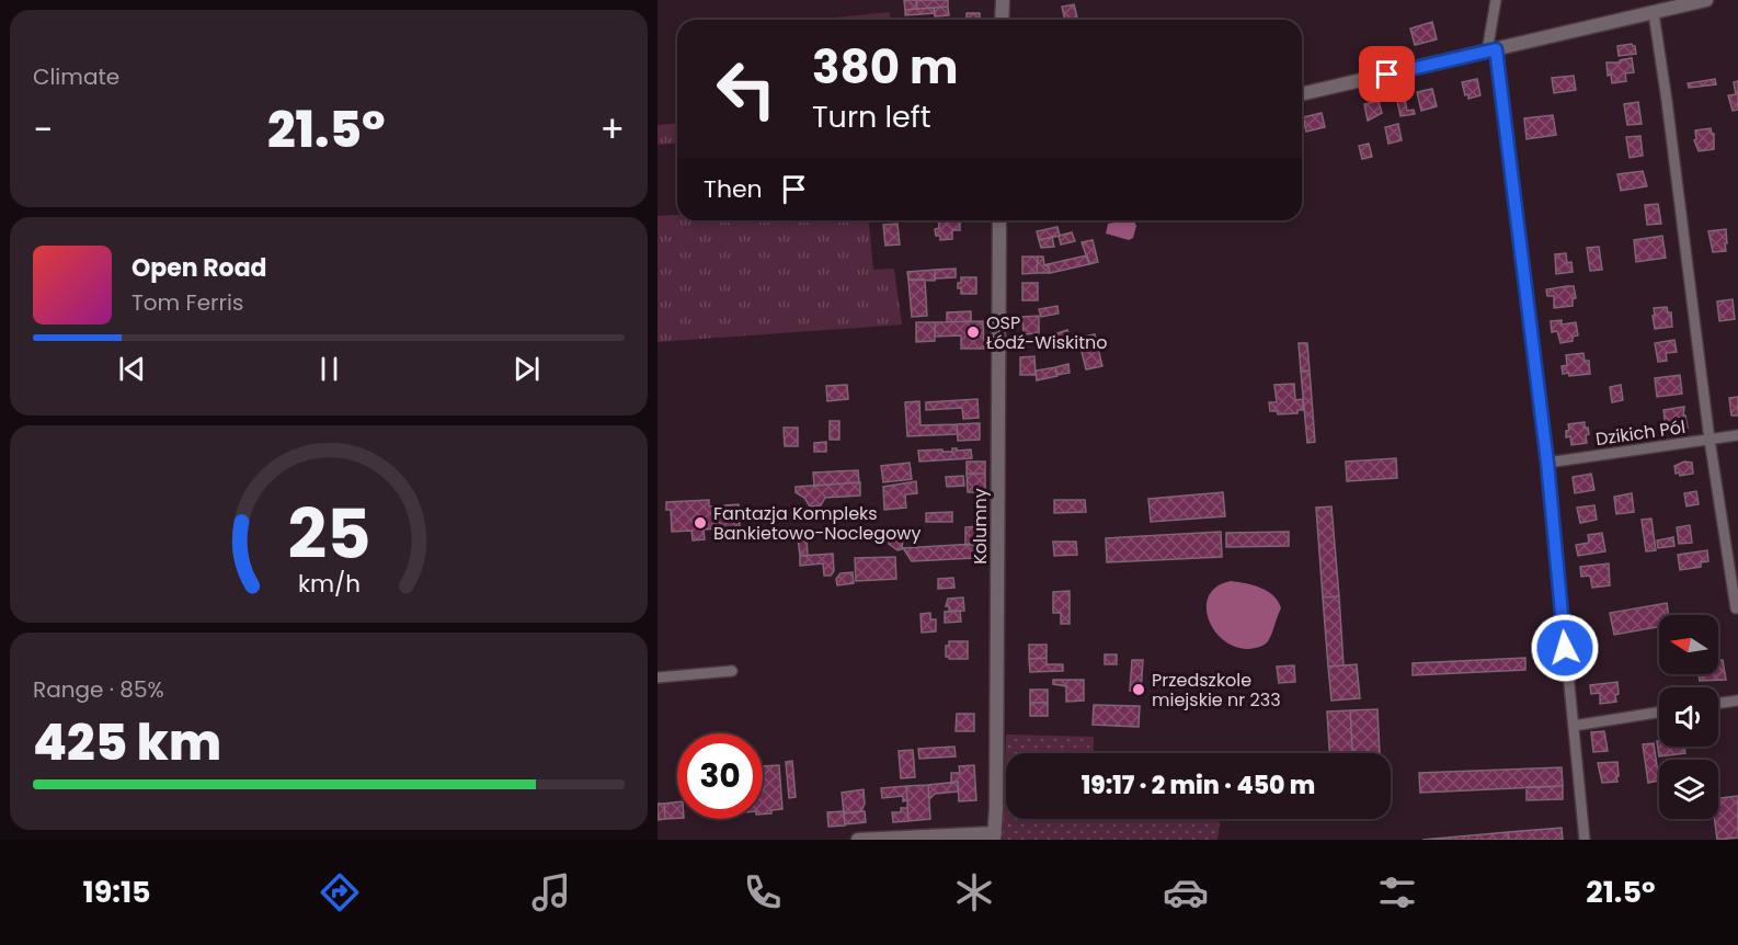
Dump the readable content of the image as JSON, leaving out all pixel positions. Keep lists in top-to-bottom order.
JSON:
{
  "streets": {
    "street": ["Dzikich Pól", "Kolumny"]
  },
  "places": ["OSP Łódź-Wiskitno", "Fantazja Kompleks Bankietowo-Noclegowy", "Przedszkole miejskie nr 233"],
  "north": "left",
  "page": {
    "tile": [
      "Climate",
      ["Range · 85%", "425 km"]
    ],
    "turn": ["380 m", "Turn left"],
    "heat": ["−", "21.5°", "+"],
    "then": "Then",
    "song": ["Open Road", "Tom Ferris"],
    "limit": "30",
    "trip": "19:17 · 2 min · 450 m",
    "tabs": ["19:15", "21.5°"],
    "gauge": ["25", "km/h"]
  }
}
